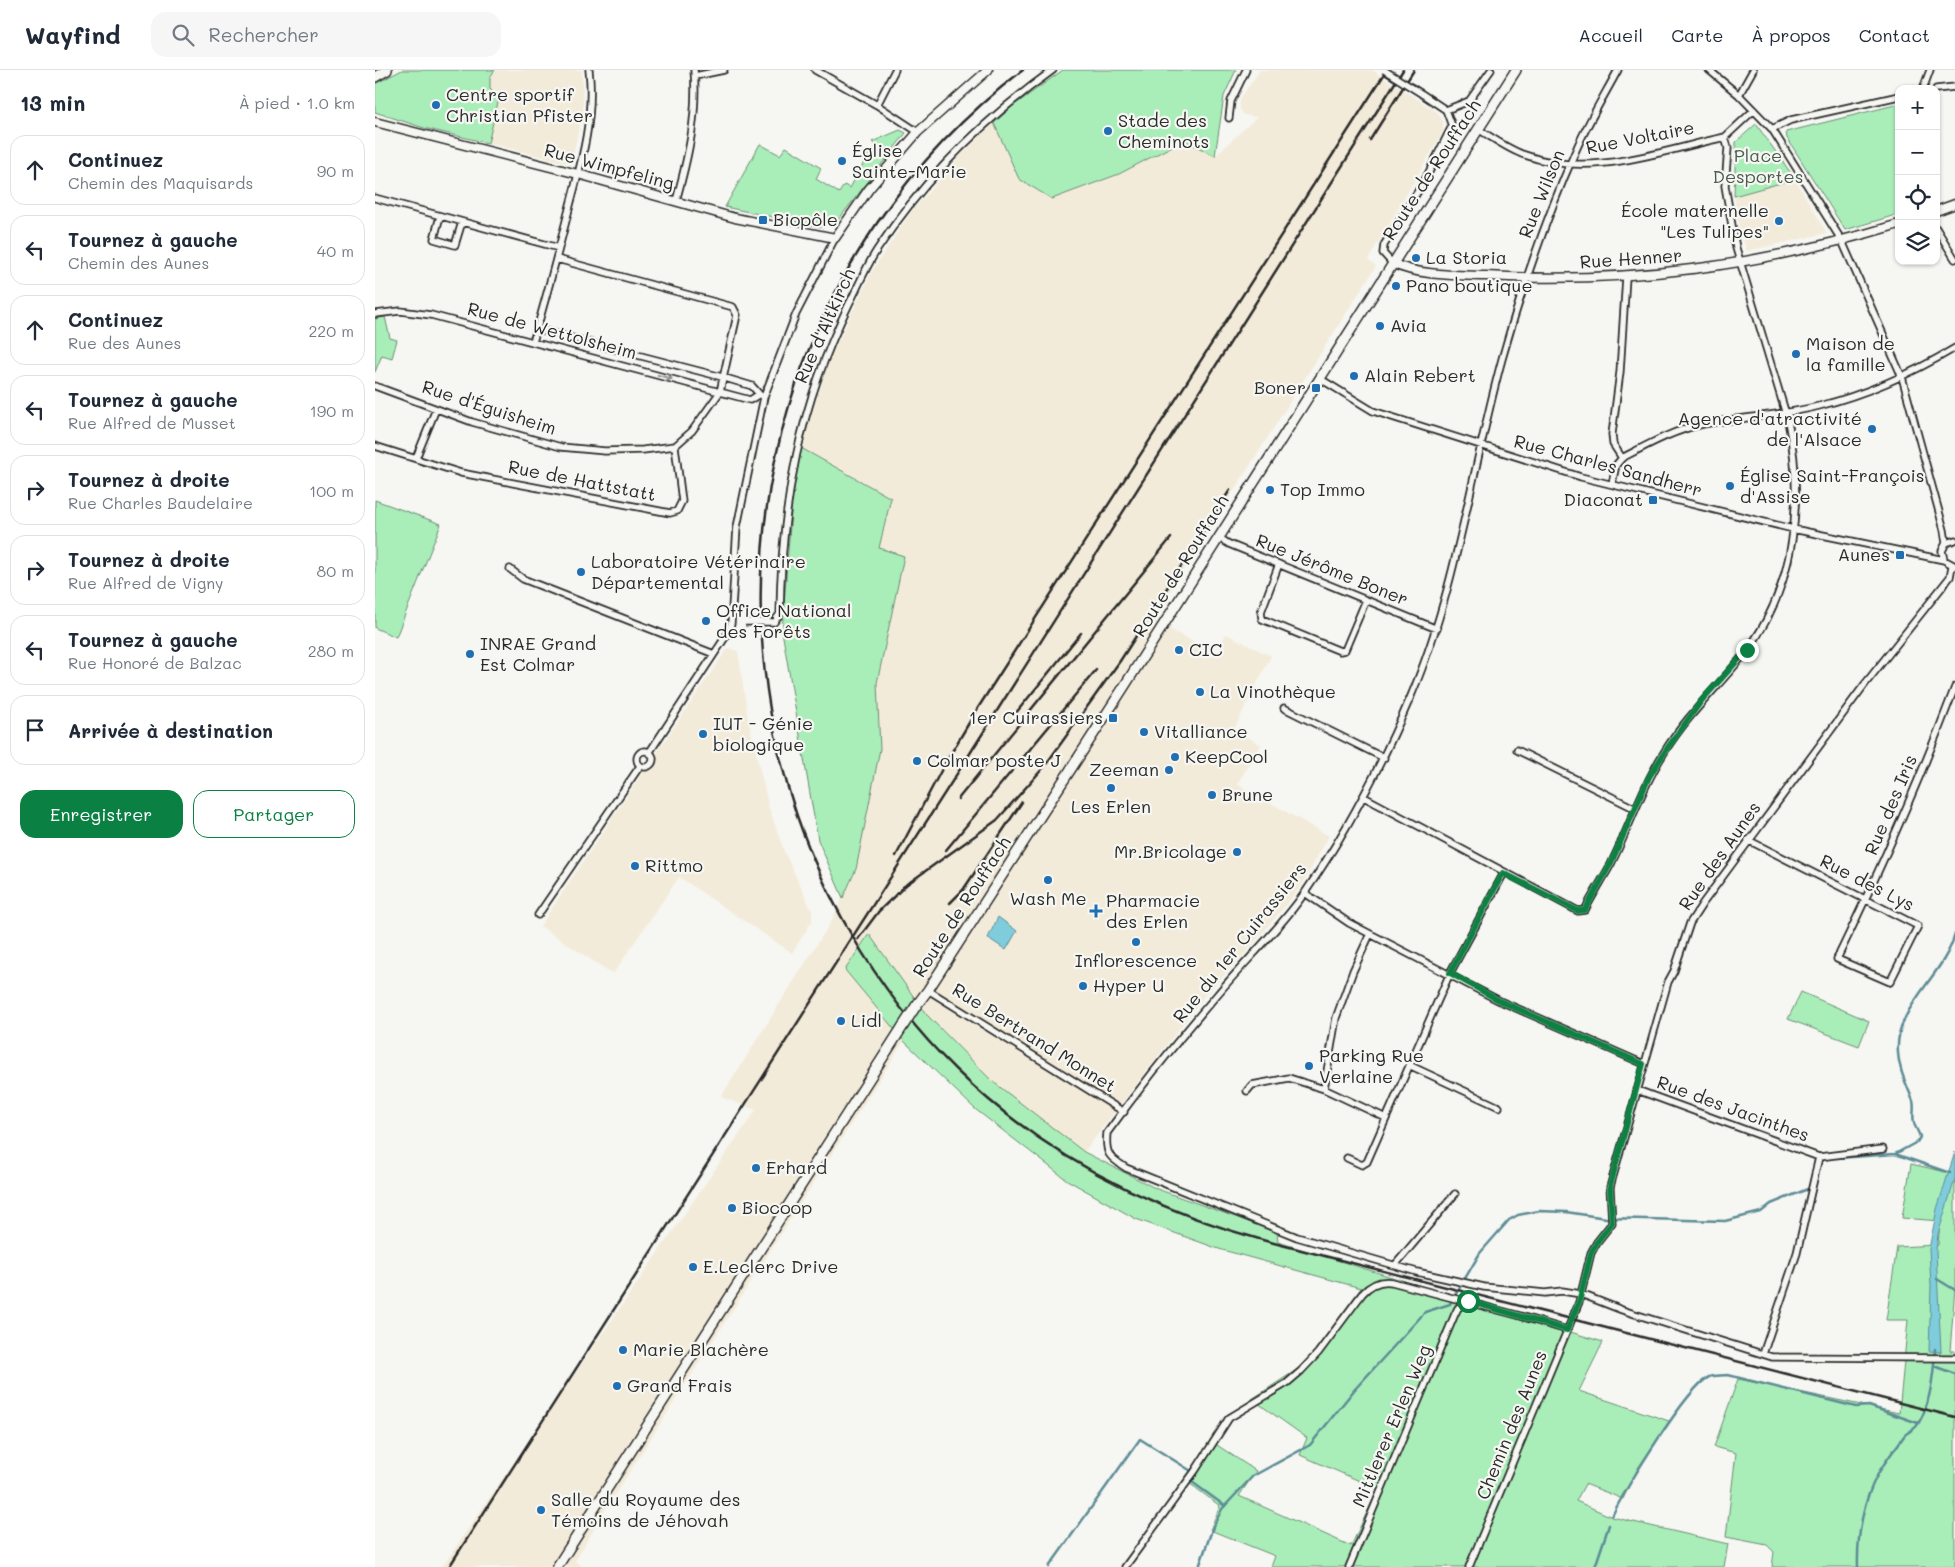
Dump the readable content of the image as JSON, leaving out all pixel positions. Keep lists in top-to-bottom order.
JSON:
{
  "streets": {
    "main road": ["Route de Rouffach"],
    "street": [
      "Rue Voltaire",
      "Rue Wimpfeling",
      "Rue Wilson",
      "Rue Henner",
      "Rue d'Altkirch",
      "Rue de Wettolsheim",
      "Rue d'Éguisheim",
      "Rue Charles Sandherr",
      "Rue de Hattstatt",
      "Rue Jérôme Boner",
      "Rue des Iris",
      "Rue des Aunes",
      "Rue des Lys",
      "Rue du 1er Cuirassiers",
      "Rue Bertrand Monnet",
      "Rue des Jacinthes",
      "Chemin des Aunes",
      "Mittlerer Erlen Weg"
    ]
  },
  "crossings": [
    ["Rue Voltaire", "Route de Rouffach"],
    ["Rue Voltaire", "Rue Wilson"],
    ["Route de Rouffach", "Rue Henner"],
    ["Route de Rouffach", "Rue Charles Sandherr"],
    ["Route de Rouffach", "Rue Jérôme Boner"],
    ["Route de Rouffach", "Rue Bertrand Monnet"],
    ["Rue Wilson", "Rue Henner"],
    ["Rue Wilson", "Rue Charles Sandherr"],
    ["Rue Wilson", "Rue du 1er Cuirassiers"],
    ["Rue d'Éguisheim", "Rue de Hattstatt"],
    ["Rue Charles Sandherr", "Rue des Aunes"],
    ["Rue Charles Sandherr", "Rue du 1er Cuirassiers"],
    ["Rue Jérôme Boner", "Rue du 1er Cuirassiers"],
    ["Rue des Iris", "Rue des Lys"],
    ["Rue des Aunes", "Rue des Lys"],
    ["Rue des Aunes", "Rue du 1er Cuirassiers"],
    ["Rue des Aunes", "Rue des Jacinthes"],
    ["Rue des Aunes", "Chemin des Aunes"],
    ["Rue du 1er Cuirassiers", "Rue Bertrand Monnet"],
    ["Rue du 1er Cuirassiers", "Rue des Jacinthes"],
    ["Rue du 1er Cuirassiers", "Chemin des Aunes"]
  ],
  "parks": ["Place Desportes"],
  "places": {
    "other": [
      "Centre sportif Christian Pfister",
      "Stade des Cheminots",
      "Église Sainte-Marie",
      "École maternelle \"Les Tulipes\"",
      "La Storia",
      "Pano boutique",
      "Avia",
      "Maison de la famille",
      "Alain Rebert",
      "Agence d'atractivité de l'Alsace",
      "Église Saint-François d'Assise",
      "Top Immo",
      "Laboratoire Vétérinaire Départemental",
      "Office National des Forêts",
      "CIC",
      "INRAE Grand Est Colmar",
      "La Vinothèque",
      "Vitalliance",
      "IUT - Génie biologique",
      "KeepCool",
      "Colmar poste J",
      "Zeeman",
      "Les Erlen",
      "Brune",
      "Mr.Bricolage",
      "Rittmo",
      "Wash Me",
      "Inflorescence",
      "Hyper U",
      "Lidl",
      "Parking Rue Verlaine",
      "Erhard",
      "Biocoop",
      "E.Leclerc Drive",
      "Marie Blachère",
      "Grand Frais",
      "Salle du Royaume des Témoins de Jéhovah"
    ],
    "transit": [
      "Biopôle",
      "Boner",
      "Diaconat",
      "Aunes",
      "1er Cuirassiers"
    ],
    "health": ["Pharmacie des Erlen"]
  },
  "page": {
    "header": "Wayfind",
    "search": "Rechercher",
    "nav": [
      "Accueil",
      "Carte",
      "À propos",
      "Contact"
    ],
    "heading": ["13 min", "À pied · 1.0 km"],
    "map_buttons": ["+", "−"],
    "list": [
      ["Continuez", "Chemin des Maquisards", "90 m"],
      ["Tournez à gauche", "Chemin des Aunes", "40 m"],
      ["Continuez", "Rue des Aunes", "220 m"],
      ["Tournez à gauche", "Rue Alfred de Musset", "190 m"],
      ["Tournez à droite", "Rue Charles Baudelaire", "100 m"],
      ["Tournez à droite", "Rue Alfred de Vigny", "80 m"],
      ["Tournez à gauche", "Rue Honoré de Balzac", "280 m"],
      "Arrivée à destination"
    ],
    "buttons": ["Enregistrer", "Partager"]
  }
}
